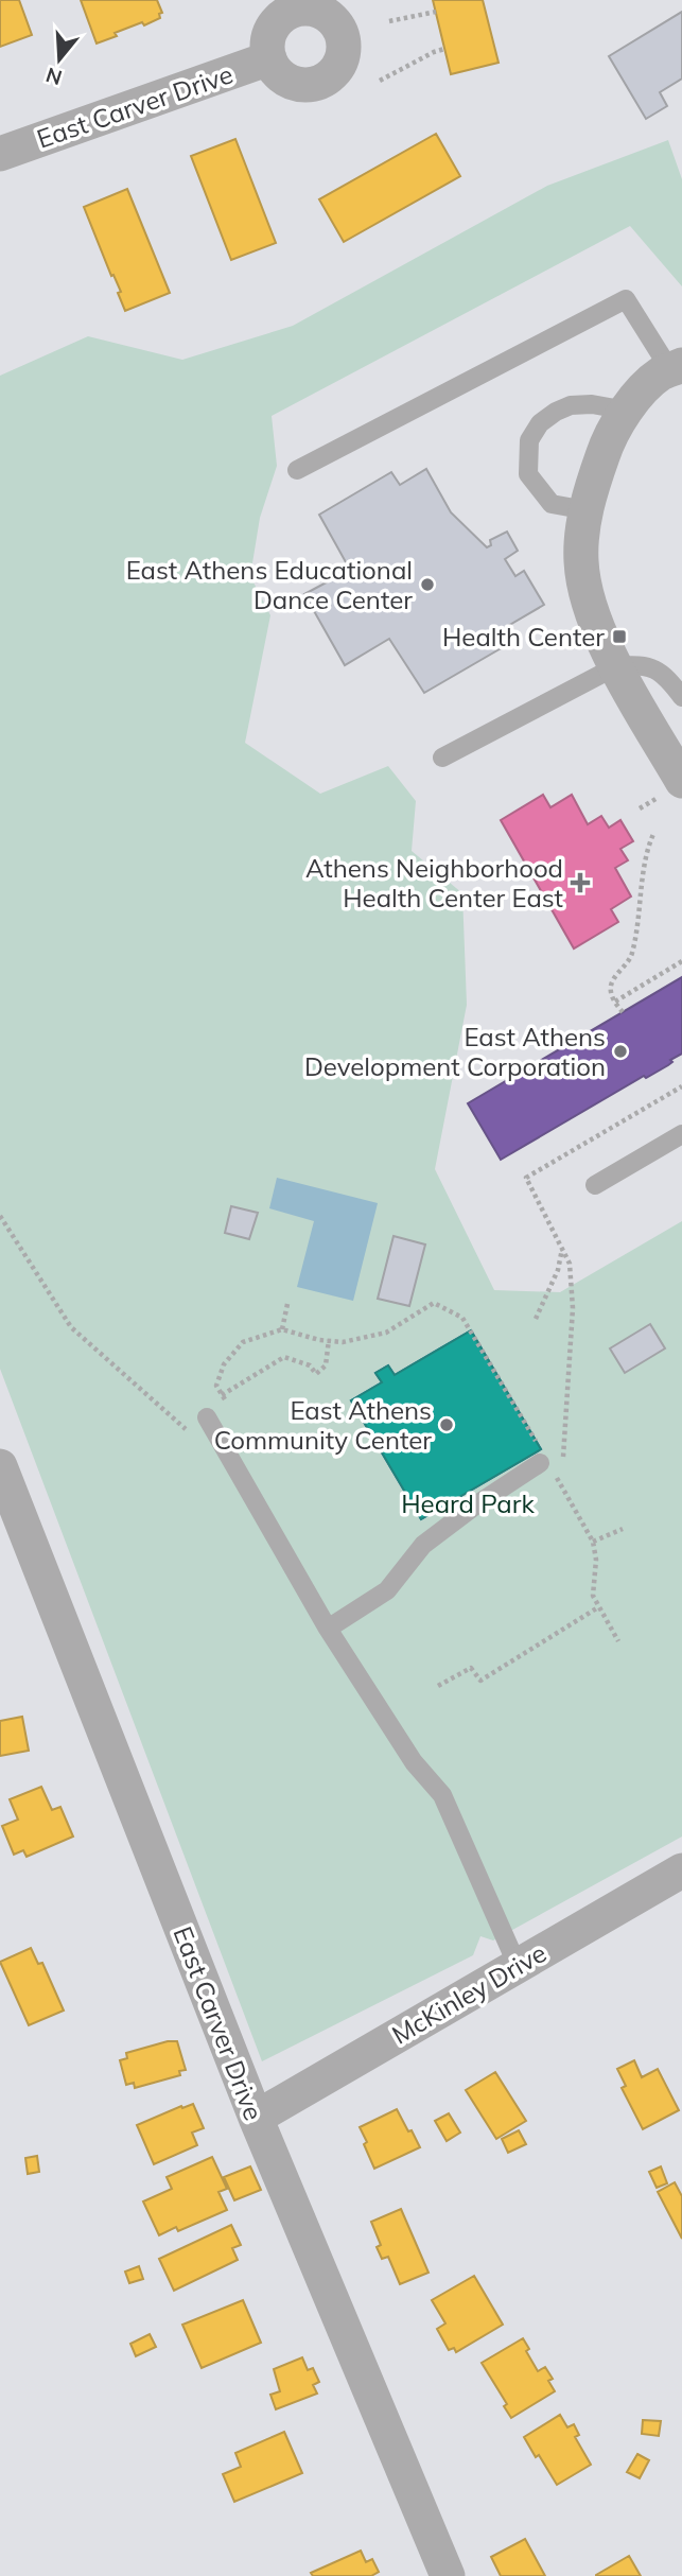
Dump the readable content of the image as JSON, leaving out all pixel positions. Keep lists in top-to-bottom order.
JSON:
{
  "streets": {
    "street": ["East Carver Drive", "McKinley Drive"]
  },
  "crossings": [
    ["East Carver Drive", "McKinley Drive"]
  ],
  "parks": ["Heard Park"],
  "places": {
    "other": ["East Athens Educational Dance Center", "East Athens Development Corporation", "East Athens Community Center"],
    "transit": ["Health Center"],
    "health": ["Athens Neighborhood Health Center East"]
  },
  "north": "bottom"
}
